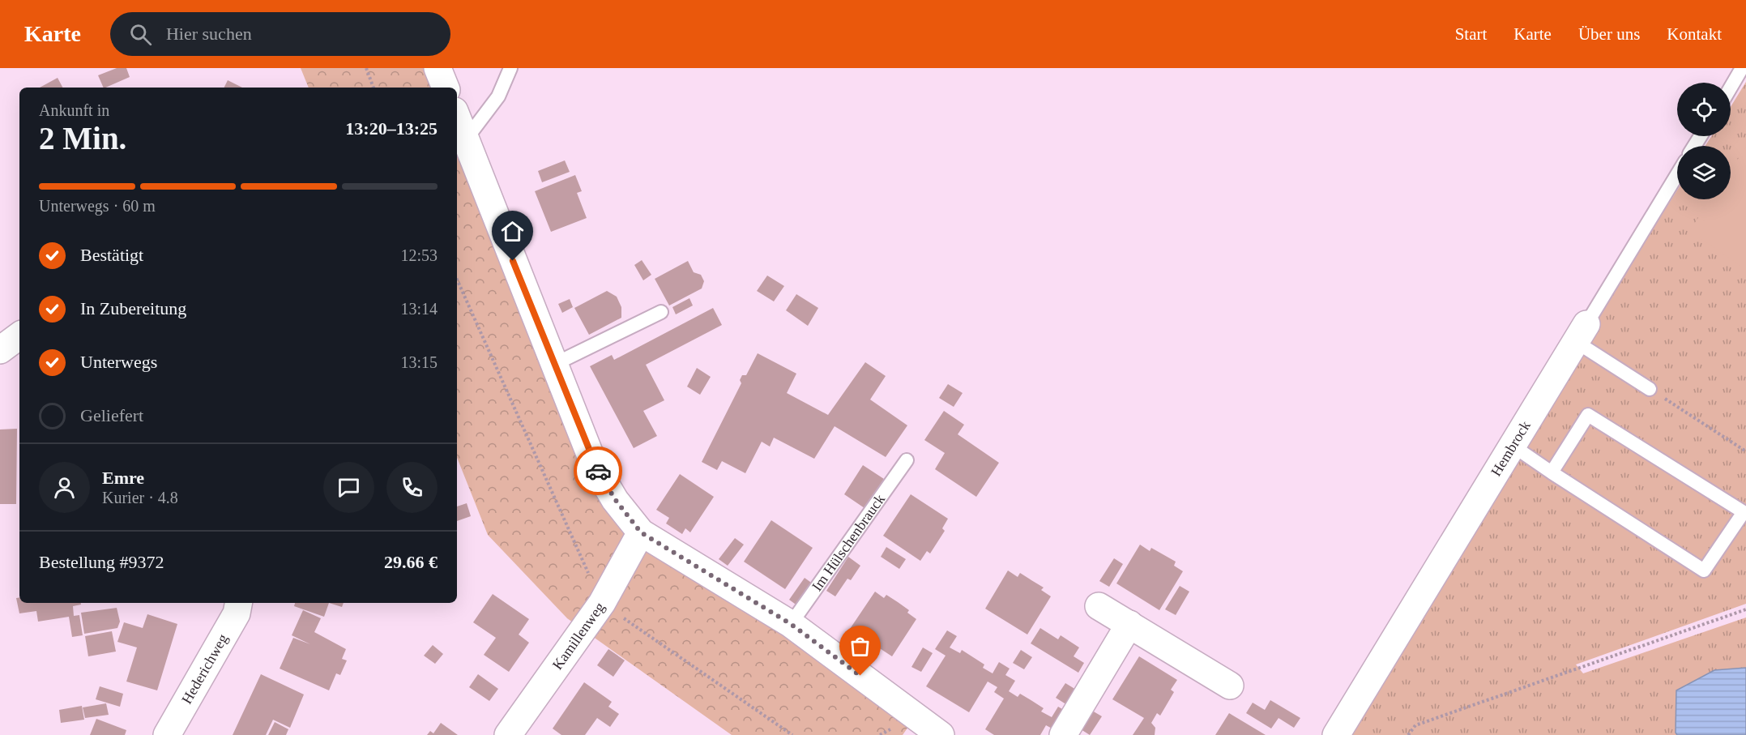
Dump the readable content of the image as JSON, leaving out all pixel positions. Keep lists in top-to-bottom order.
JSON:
{
  "streets": {
    "street": ["Hembrock", "Kamillenweg", "Hederichweg"],
    "lane": ["Im Hülschenbrauck"]
  },
  "page": {
    "header": "Karte",
    "search": "Hier suchen",
    "nav": [
      "Start",
      "Karte",
      "Über uns",
      "Kontakt"
    ],
    "heading": ["2 Min.", "Ankunft in", "13:20–13:25"],
    "panel": [
      "Emre",
      "Kurier · 4.8",
      "Bestellung #9372",
      "29.66 €"
    ],
    "bar": "Unterwegs · 60 m",
    "list": [
      ["Bestätigt", "12:53"],
      ["In Zubereitung", "13:14"],
      ["Unterwegs", "13:15"],
      "Geliefert"
    ]
  }
}
